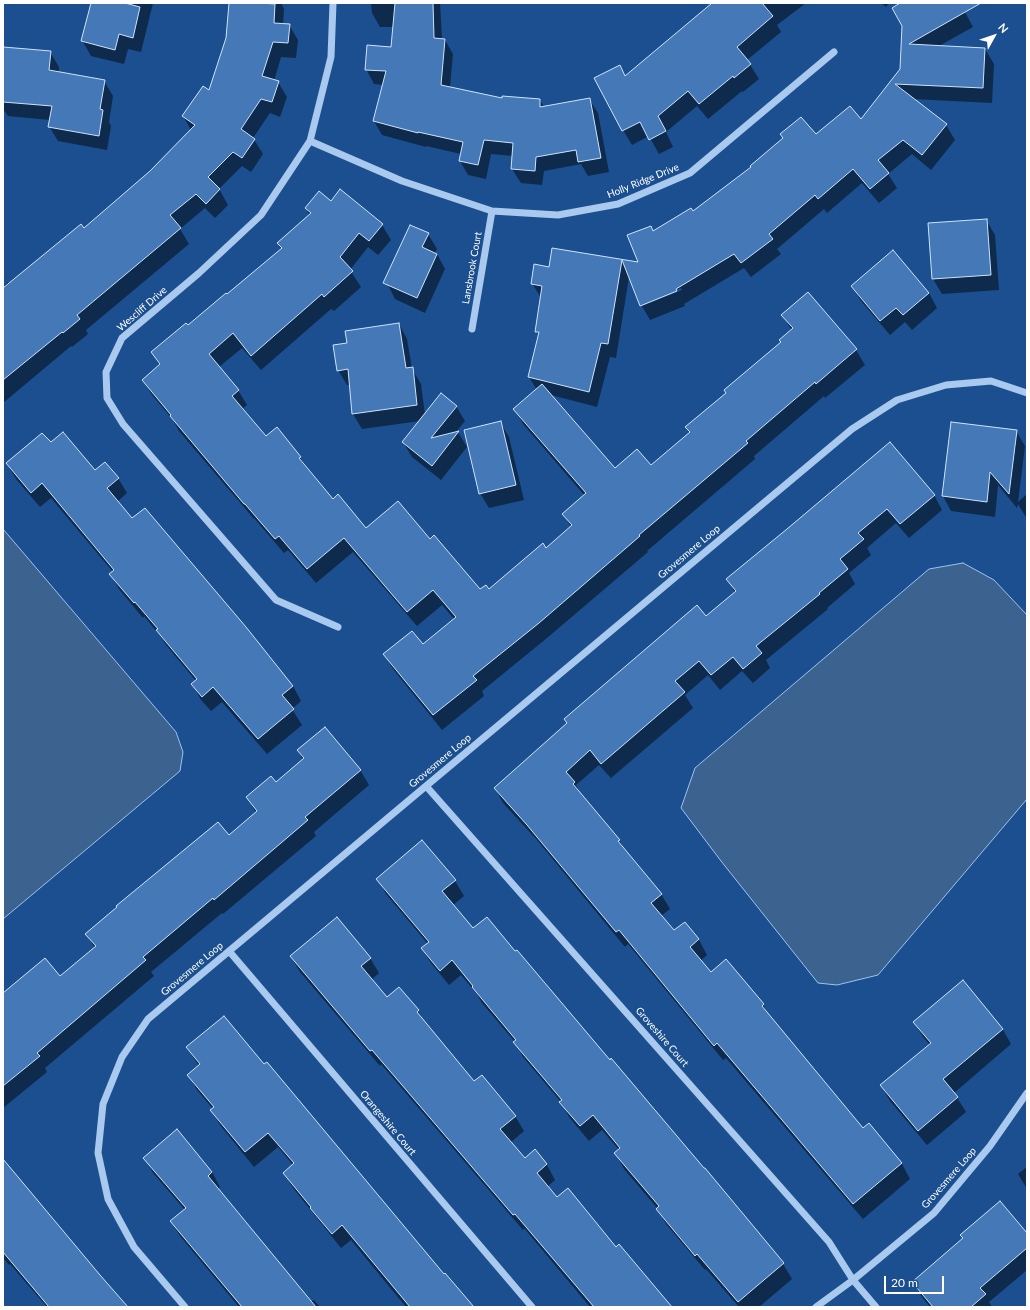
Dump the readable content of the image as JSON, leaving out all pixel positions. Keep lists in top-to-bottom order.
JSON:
{
  "streets": {
    "street": [
      "Holly Ridge Drive",
      "Lansbrook Court",
      "Wescliff Drive",
      "Grovesmere Loop",
      "Groveshire Court",
      "Orangeshire Court"
    ]
  },
  "crossings": [
    ["Holly Ridge Drive", "Lansbrook Court"],
    ["Holly Ridge Drive", "Wescliff Drive"],
    ["Grovesmere Loop", "Groveshire Court"],
    ["Grovesmere Loop", "Orangeshire Court"]
  ],
  "scale_bar": "20 m",
  "north": "top right"
}
